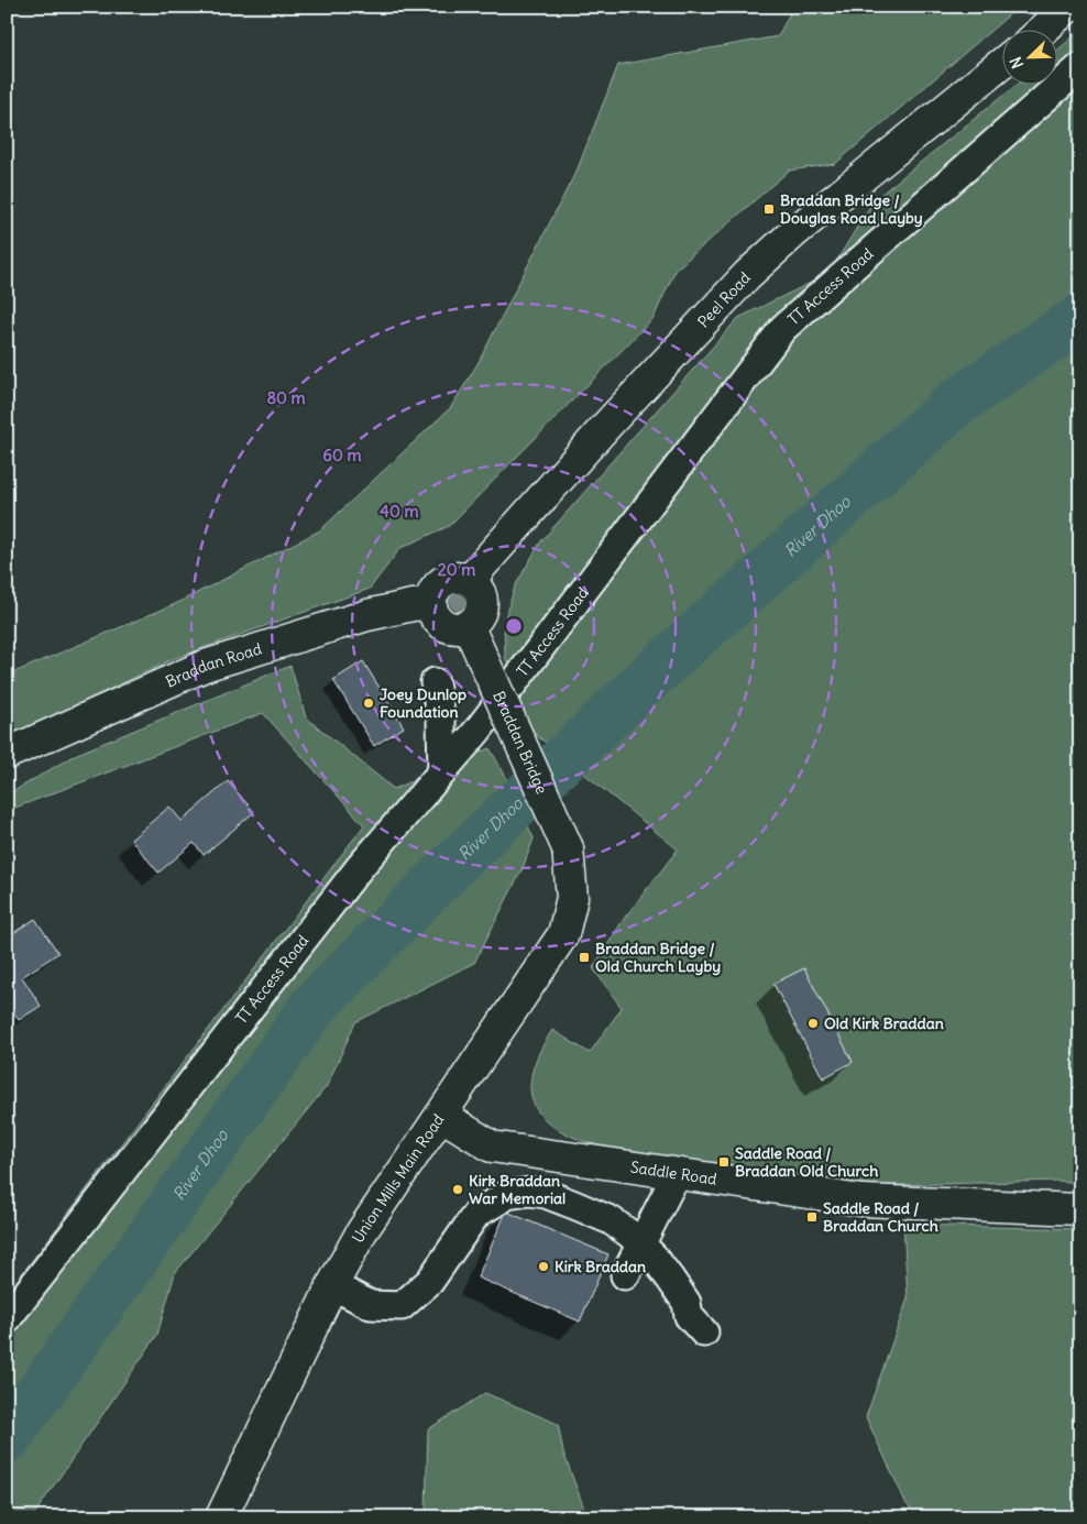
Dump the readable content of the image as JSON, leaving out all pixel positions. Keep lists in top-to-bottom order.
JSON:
{
  "streets": {
    "highway": [
      "Peel Road",
      "Braddan Road",
      "Braddan Bridge",
      "Saddle Road",
      "Union Mills Main Road"
    ],
    "lane": ["TT Access Road"]
  },
  "crossings": [
    ["Peel Road", "Braddan Road"],
    ["Peel Road", "Braddan Bridge"],
    ["Braddan Road", "Braddan Bridge"],
    ["Braddan Bridge", "Union Mills Main Road"],
    ["Saddle Road", "Union Mills Main Road"]
  ],
  "water": ["River Dhoo"],
  "places": {
    "transit": [
      "Braddan Bridge / Douglas Road Layby",
      "Braddan Bridge / Old Church Layby",
      "Saddle Road / Braddan Old Church",
      "Saddle Road / Braddan Church"
    ],
    "other": [
      "Joey Dunlop Foundation",
      "Old Kirk Braddan",
      "Kirk Braddan War Memorial",
      "Kirk Braddan"
    ]
  },
  "north": "bottom left",
  "rings": [
    "80 m",
    "60 m",
    "40 m",
    "20 m"
  ]
}
